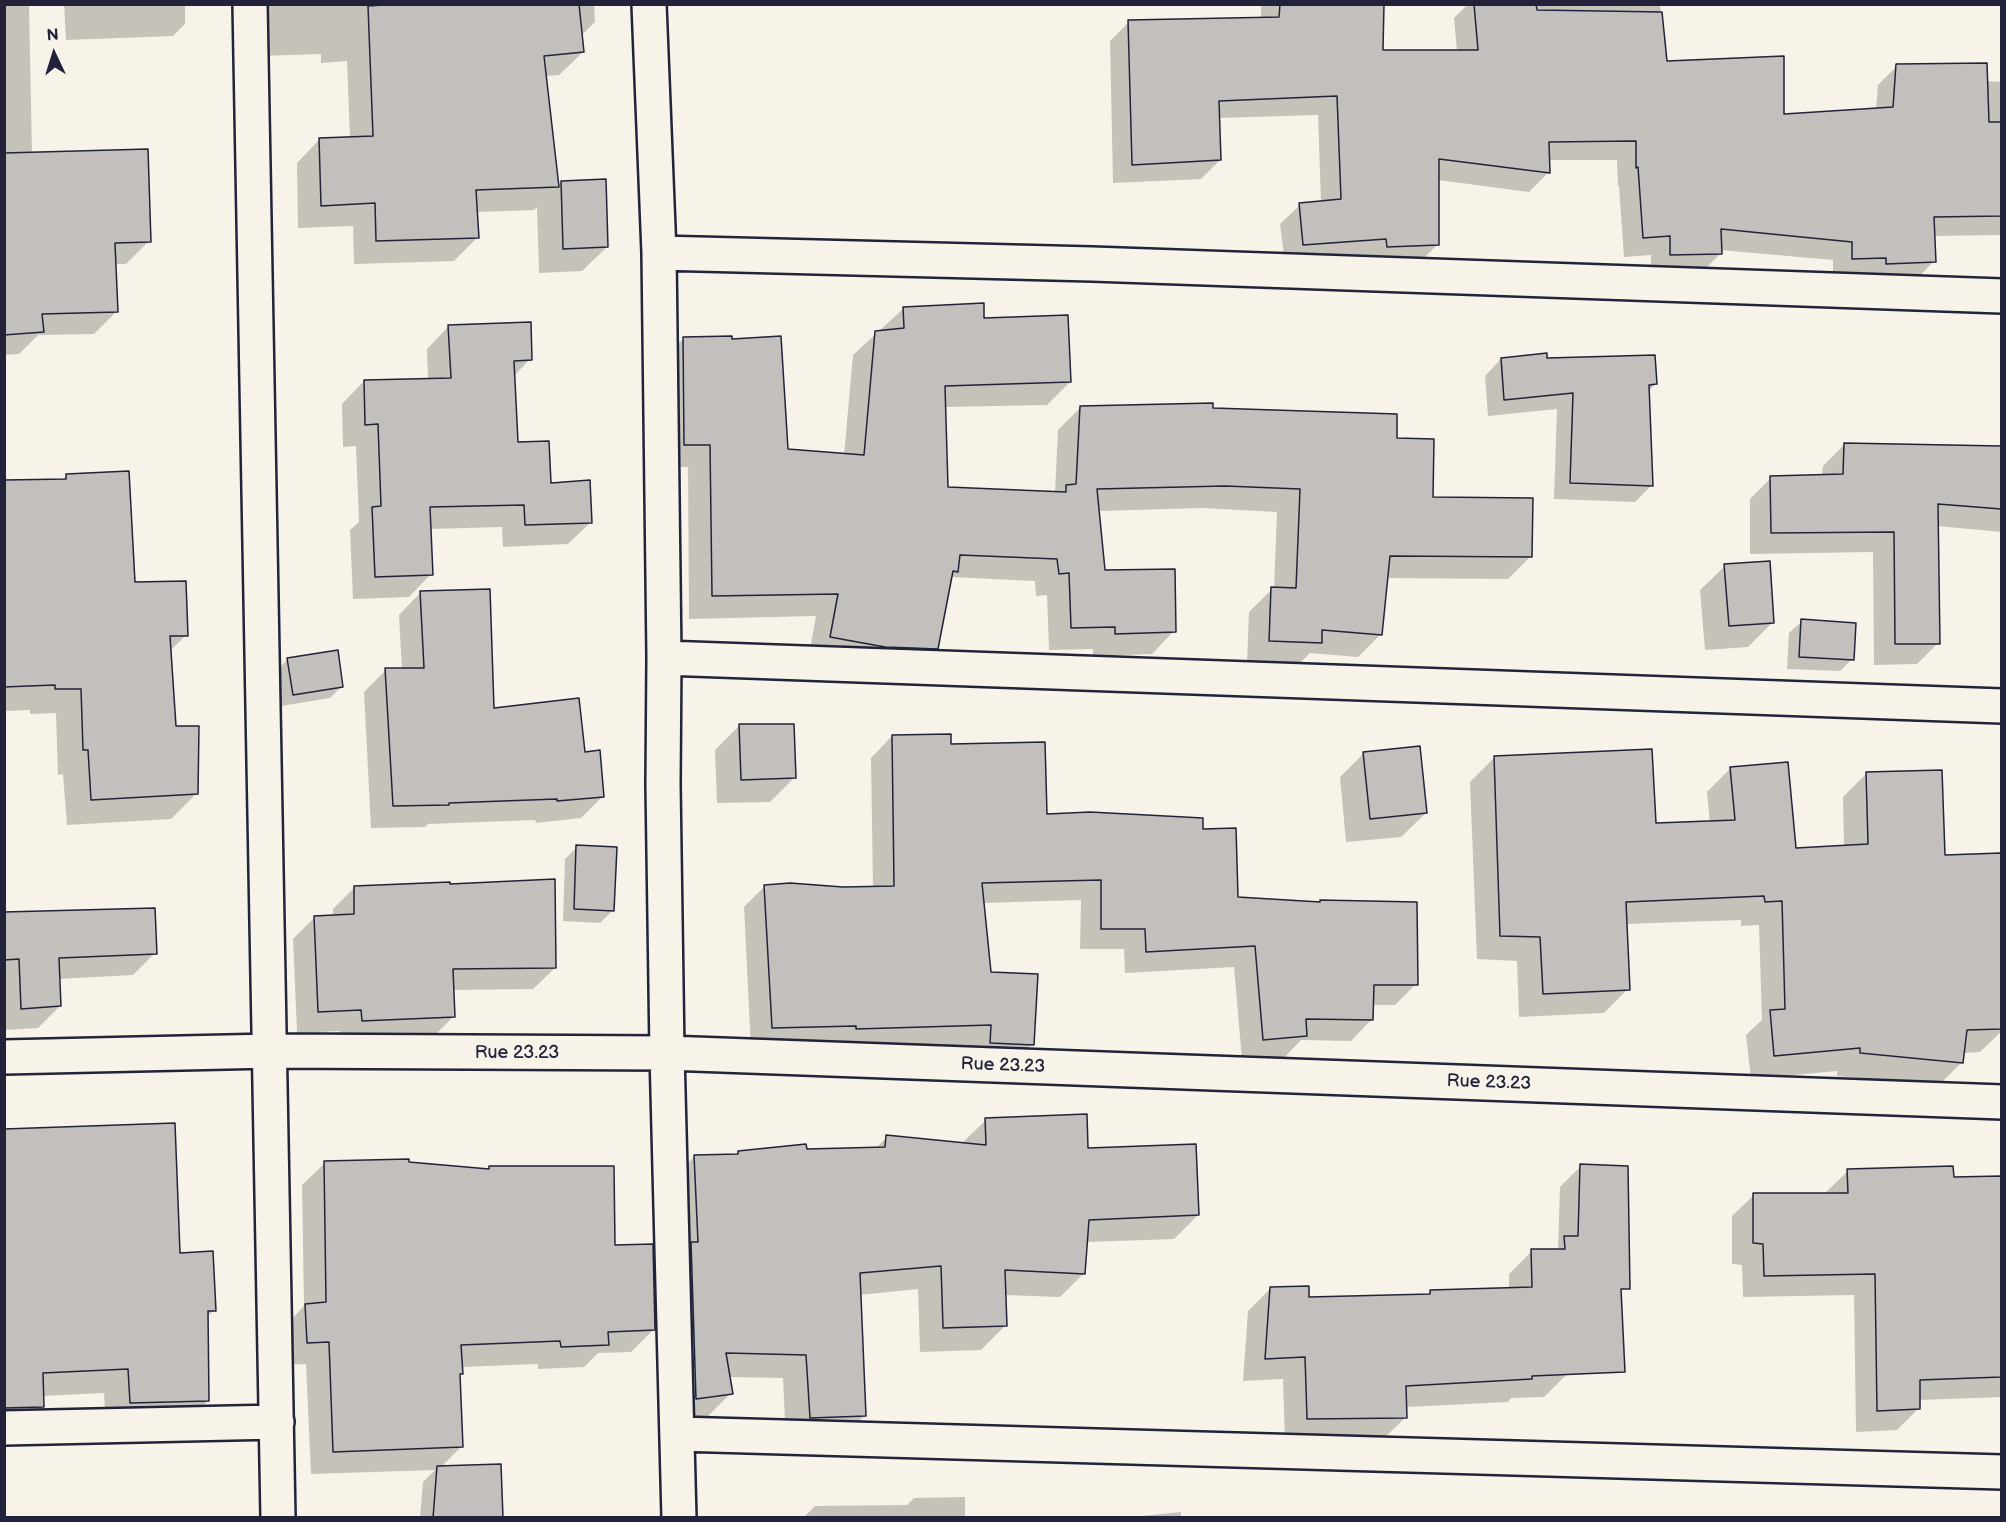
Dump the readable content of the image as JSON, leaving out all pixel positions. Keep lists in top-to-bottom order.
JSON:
{
  "streets": {
    "street": ["Rue 23.23"]
  },
  "north": "top"
}
